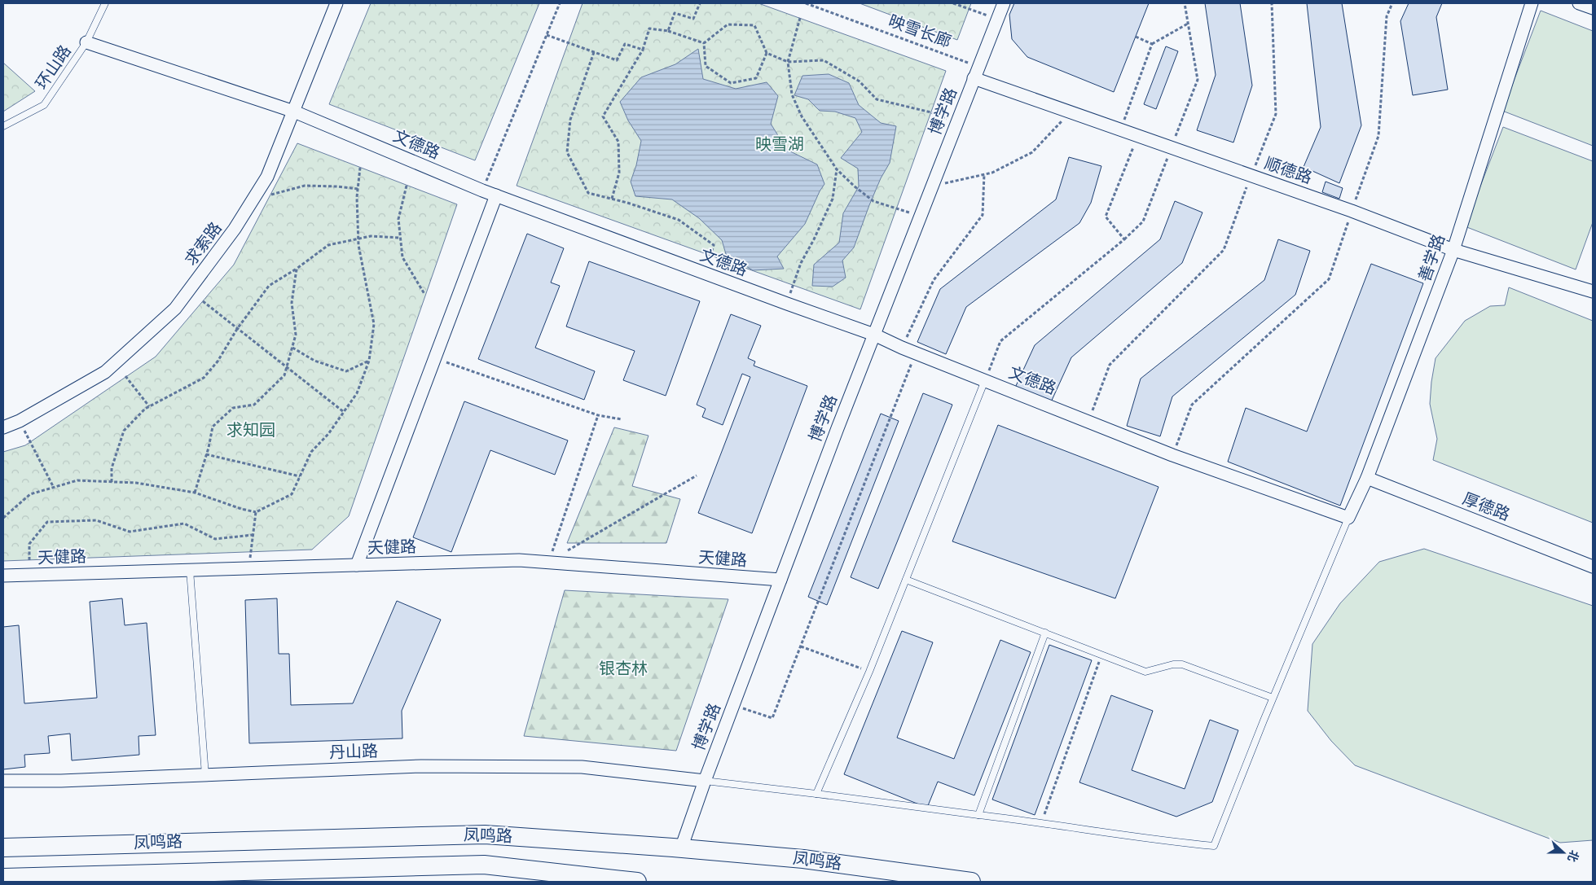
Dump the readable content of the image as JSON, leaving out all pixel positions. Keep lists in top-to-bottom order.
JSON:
{
  "streets": {
    "main road": ["凤鸣路"],
    "street": [
      "博学路",
      "文德路",
      "顺德路",
      "求索路",
      "善学路",
      "厚德路",
      "天健路",
      "丹山路"
    ],
    "lane": ["环山路"],
    "path": ["映雪长廊"]
  },
  "crossings": [
    ["映雪长廊", "博学路"],
    ["环山路", "文德路"],
    ["博学路", "文德路"],
    ["博学路", "顺德路"],
    ["博学路", "天健路"],
    ["博学路", "丹山路"],
    ["博学路", "凤鸣路"],
    ["文德路", "求索路"],
    ["文德路", "善学路"],
    ["顺德路", "善学路"],
    ["善学路", "厚德路"]
  ],
  "parks": ["映雪湖", "求知园", "银杏林"],
  "north": "right"
}
